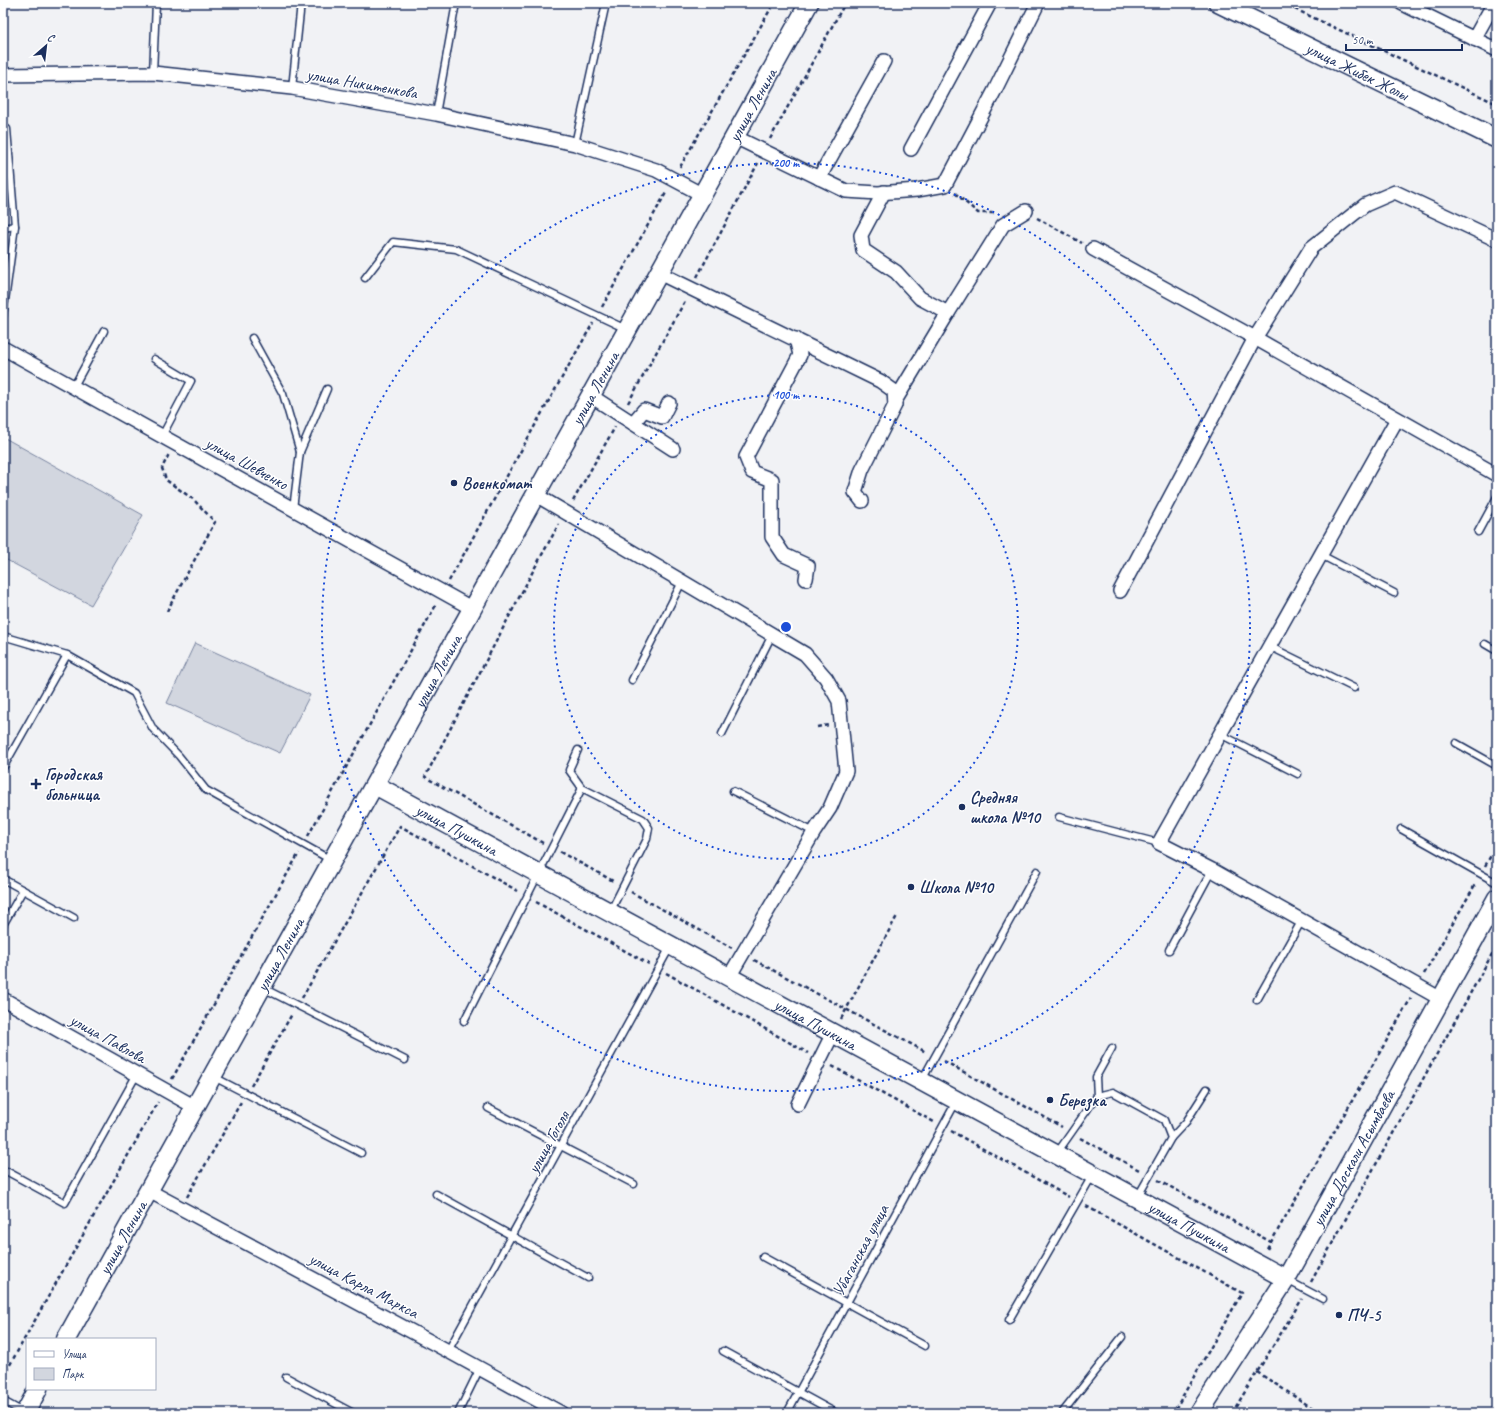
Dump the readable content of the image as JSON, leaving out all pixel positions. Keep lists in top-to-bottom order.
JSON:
{
  "streets": {
    "street": [
      "улица Жибек Жолы",
      "улица Никитенкова",
      "улица Ленина",
      "улица Шевченко",
      "улица Пушкина",
      "улица Павлова",
      "улица Доскали Асымбаева",
      "улица Карла Маркса"
    ],
    "lane": ["улица Гоголя", "Убаганская улица"]
  },
  "crossings": [
    ["улица Никитенкова", "улица Ленина"],
    ["улица Ленина", "улица Шевченко"],
    ["улица Ленина", "улица Пушкина"],
    ["улица Ленина", "улица Павлова"],
    ["улица Ленина", "улица Карла Маркса"],
    ["улица Пушкина", "улица Гоголя"],
    ["улица Пушкина", "улица Доскали Асымбаева"],
    ["улица Пушкина", "Убаганская улица"],
    ["улица Гоголя", "улица Карла Маркса"]
  ],
  "places": {
    "other": [
      "Военкомат",
      "Средняя школа №10",
      "Школа №10",
      "Березка",
      "ПЧ-5"
    ],
    "health": ["Городская больница"]
  },
  "legend": ["Улица", "Парк"],
  "scale_bar": "50 m",
  "north": "top right",
  "rings": ["200 m", "100 m"]
}
